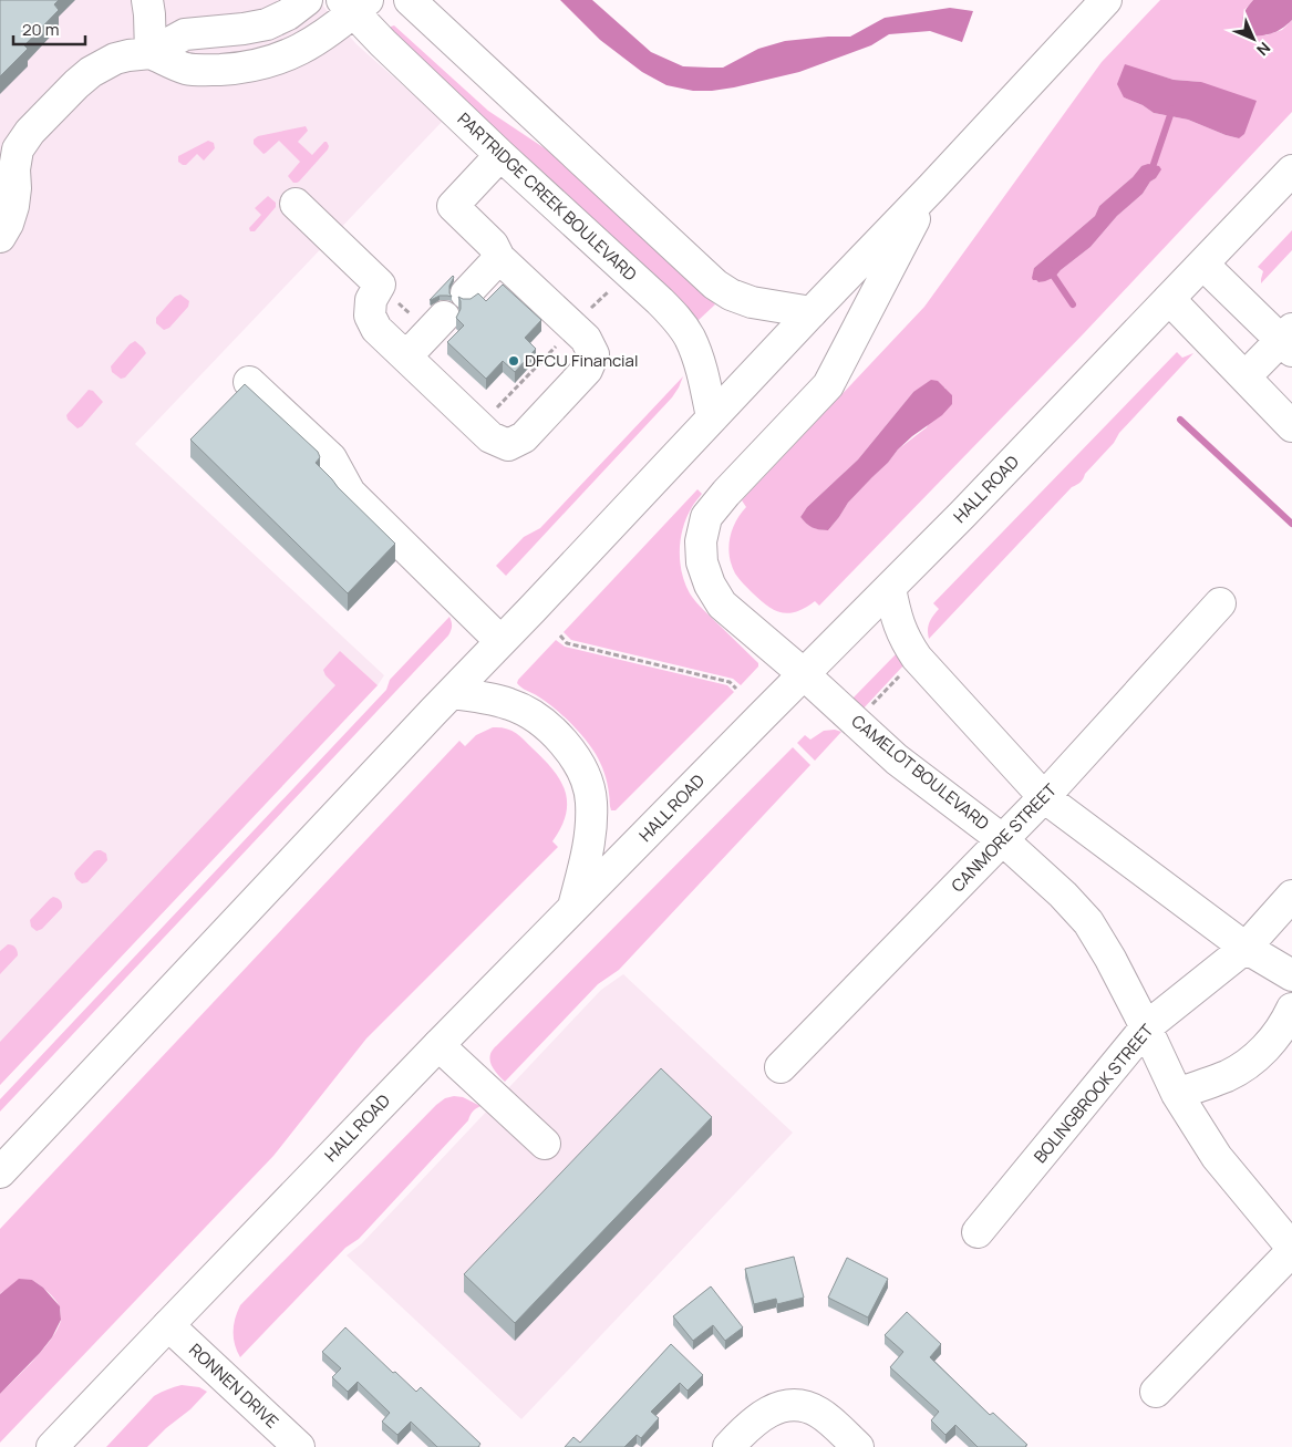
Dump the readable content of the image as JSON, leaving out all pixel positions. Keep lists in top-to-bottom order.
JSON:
{
  "streets": {
    "main road": [
      "PARTRIDGE CREEK BOULEVARD",
      "HALL ROAD",
      "CAMELOT BOULEVARD",
      "CANMORE STREET",
      "BOLINGBROOK STREET",
      "RONNEN DRIVE"
    ]
  },
  "crossings": [
    ["HALL ROAD", "CAMELOT BOULEVARD"],
    ["HALL ROAD", "RONNEN DRIVE"],
    ["CAMELOT BOULEVARD", "CANMORE STREET"],
    ["CAMELOT BOULEVARD", "BOLINGBROOK STREET"]
  ],
  "places": ["DFCU Financial"],
  "scale_bar": "20 m",
  "north": "bottom right"
}
